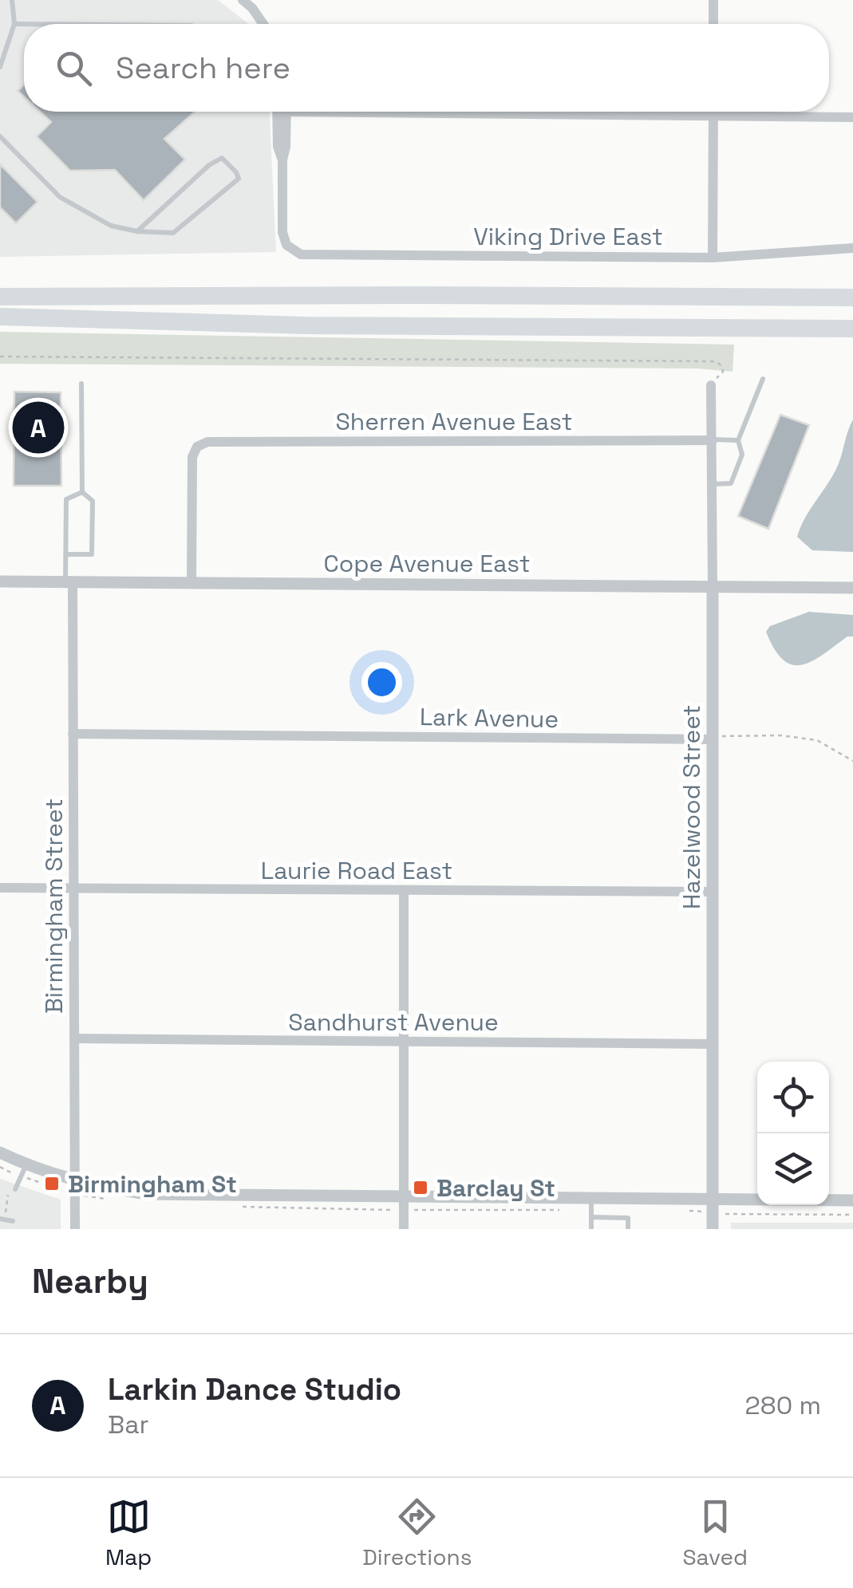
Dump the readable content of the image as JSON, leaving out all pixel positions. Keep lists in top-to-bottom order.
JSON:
{
  "streets": {
    "street": [
      "Viking Drive East",
      "Sherren Avenue East",
      "Cope Avenue East",
      "Lark Avenue",
      "Hazelwood Street",
      "Laurie Road East",
      "Birmingham Street",
      "Sandhurst Avenue"
    ]
  },
  "crossings": [
    ["Sherren Avenue East", "Cope Avenue East"],
    ["Sherren Avenue East", "Hazelwood Street"],
    ["Cope Avenue East", "Hazelwood Street"],
    ["Cope Avenue East", "Birmingham Street"],
    ["Lark Avenue", "Hazelwood Street"],
    ["Lark Avenue", "Birmingham Street"],
    ["Hazelwood Street", "Laurie Road East"],
    ["Hazelwood Street", "Sandhurst Avenue"],
    ["Laurie Road East", "Birmingham Street"],
    ["Birmingham Street", "Sandhurst Avenue"]
  ],
  "places": {
    "transit": ["Birmingham St", "Barclay St"]
  },
  "page": {
    "search": "Search here",
    "pins": "A",
    "heading": "Nearby",
    "list": [
      {
        "mark": "A",
        "name": "Larkin Dance Studio",
        "note": "Bar",
        "value": "280 m"
      }
    ],
    "nav": ["Map", "Directions", "Saved"]
  }
}
